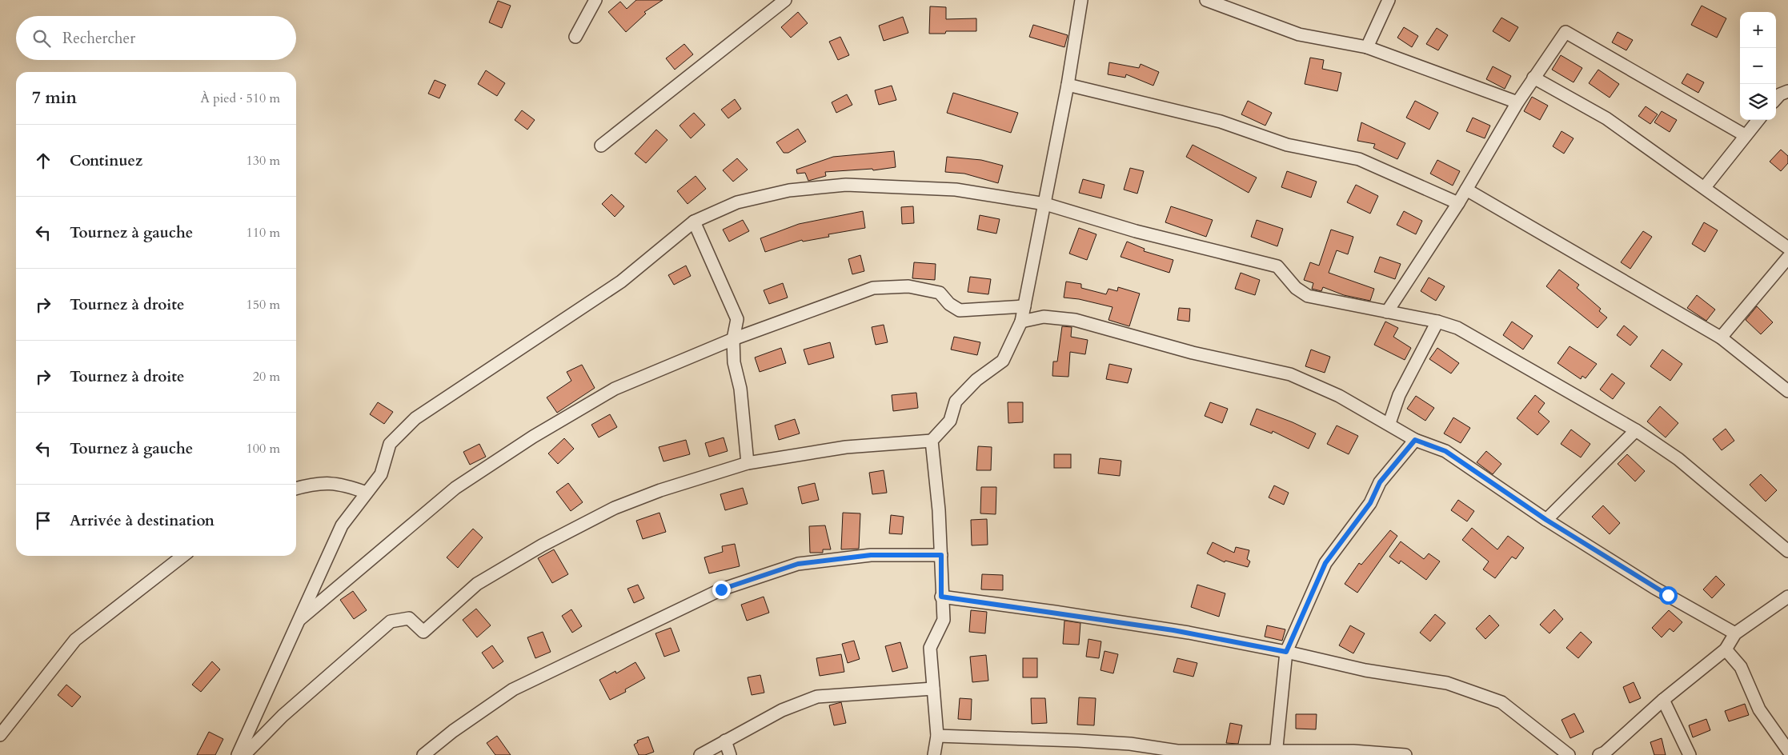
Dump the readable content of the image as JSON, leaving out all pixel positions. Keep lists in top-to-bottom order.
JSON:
{
  "page": {
    "map_buttons": ["+", "−"],
    "search": "Rechercher",
    "heading": ["7 min", "À pied · 510 m"],
    "list": [
      ["Continuez", "130 m"],
      ["Tournez à gauche", "110 m"],
      ["Tournez à droite", "150 m"],
      ["Tournez à droite", "20 m"],
      ["Tournez à gauche", "100 m"],
      "Arrivée à destination"
    ]
  }
}
